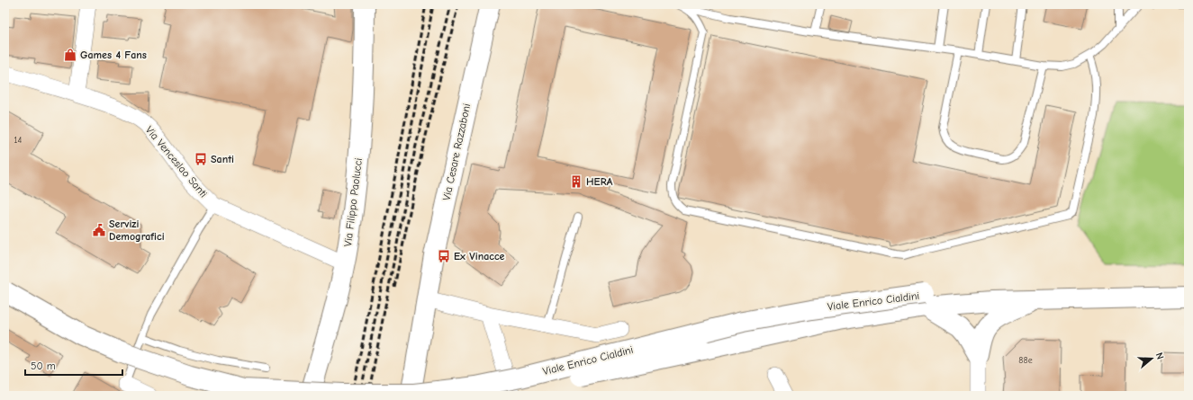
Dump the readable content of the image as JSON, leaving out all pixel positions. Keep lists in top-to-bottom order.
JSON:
{
  "streets": {
    "main road": ["Via Cesare Razzaboni", "Via Filippo Paolucci", "Viale Enrico Cialdini"],
    "street": ["Via Venceslao Santi"]
  },
  "crossings": [
    ["Via Venceslao Santi", "Via Filippo Paolucci"]
  ],
  "places": {
    "shop": ["Games 4 Fans"],
    "bus stop": ["Santi", "Ex Vinacce"],
    "building": ["HERA"],
    "public building": ["Servizi Demografici"]
  },
  "house_numbers": ["14", "88e"],
  "scale_bar": "50 m",
  "north": "right"
}
